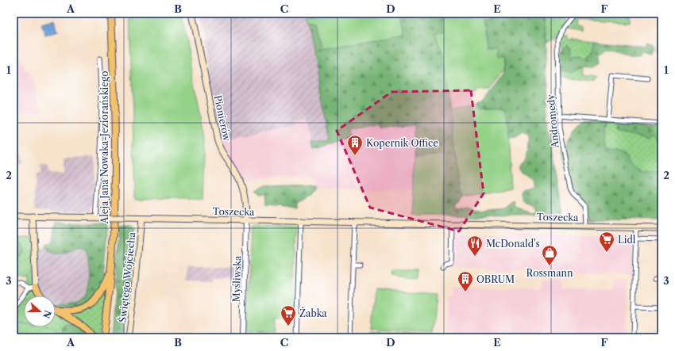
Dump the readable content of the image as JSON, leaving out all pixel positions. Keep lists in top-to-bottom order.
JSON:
{
  "streets": {
    "main road": [
      "Pionierów",
      "Aleja Jana Nowaka-Jeziorańskiego",
      "Toszecka",
      "Świętego Wojciecha"
    ],
    "street": ["Andromedy", "Myśliwska"]
  },
  "crossings": [
    ["Pionierów", "Toszecka"],
    ["Pionierów", "Myśliwska"],
    ["Andromedy", "Toszecka"],
    ["Toszecka", "Świętego Wojciecha"],
    ["Toszecka", "Myśliwska"]
  ],
  "places": {
    "building": ["Kopernik Office", "OBRUM"],
    "supermarket": ["Lidl", "Żabka"],
    "restaurant": ["McDonald's"],
    "shop": ["Rossmann"]
  },
  "north": "right",
  "grid": {
    "columns": [
      "A",
      "B",
      "C",
      "D",
      "E",
      "F"
    ],
    "rows": ["1", "2", "3"]
  }
}
